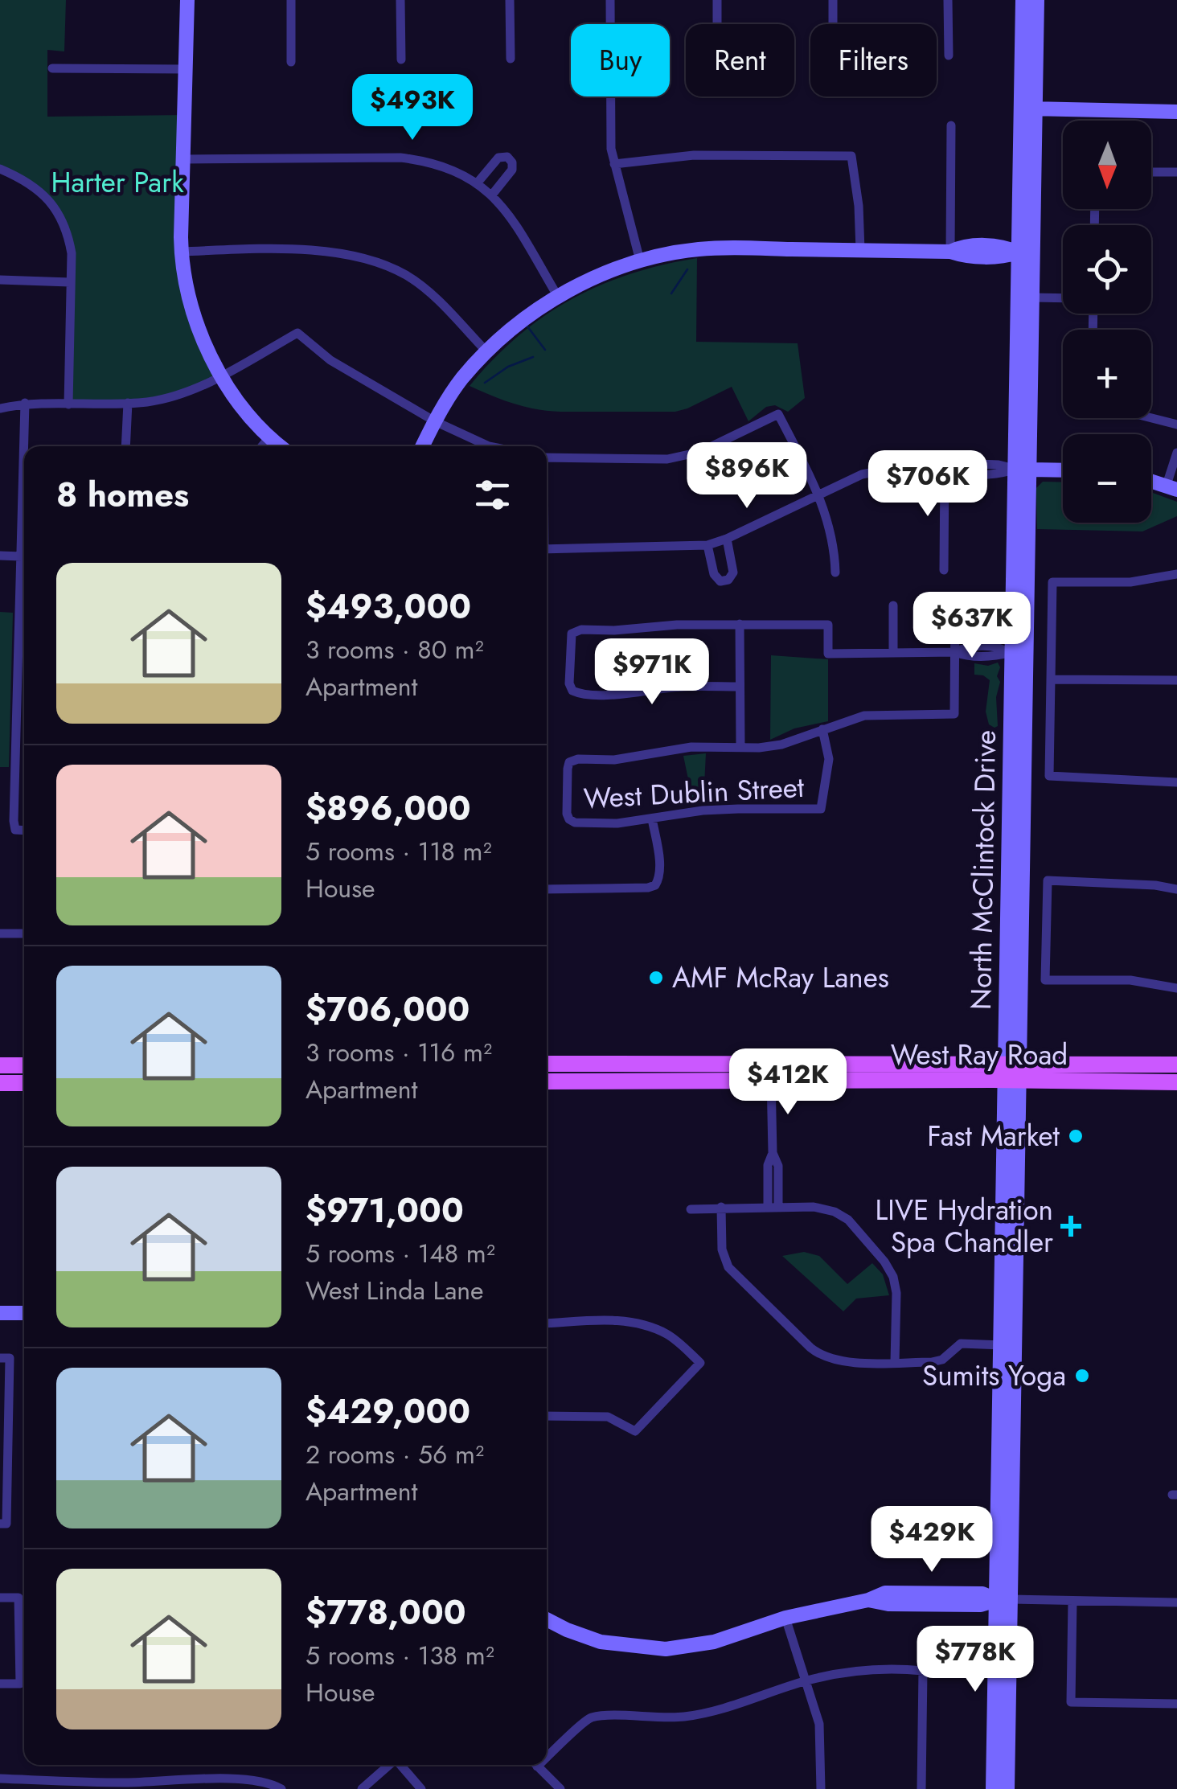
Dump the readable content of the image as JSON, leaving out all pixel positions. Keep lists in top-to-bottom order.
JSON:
{
  "streets": {
    "main road": ["North McClintock Drive", "West Ray Road"],
    "street": ["West Dublin Street"]
  },
  "crossings": [
    ["North McClintock Drive", "West Ray Road"]
  ],
  "parks": ["Harter Park"],
  "places": {
    "other": ["AMF McRay Lanes", "Fast Market", "Sumits Yoga"],
    "health": ["LIVE Hydration Spa Chandler"]
  },
  "north": "bottom",
  "page": {
    "chip": ["Buy", "Rent", "Filters"],
    "price": [
      "$493K",
      "$896K",
      "$706K",
      "$637K",
      "$971K",
      "$412K",
      "$429K",
      "$778K"
    ],
    "map_buttons": ["+", "−"],
    "heading": "8 homes",
    "list": [
      {
        "name": "$493,000",
        "note": "3 rooms · 80 m² · Apartment"
      },
      {
        "name": "$896,000",
        "note": "5 rooms · 118 m² · House"
      },
      {
        "name": "$706,000",
        "note": "3 rooms · 116 m² · Apartment"
      },
      {
        "name": "$971,000",
        "note": "5 rooms · 148 m² · West Linda Lane"
      },
      {
        "name": "$429,000",
        "note": "2 rooms · 56 m² · Apartment"
      },
      {
        "name": "$778,000",
        "note": "5 rooms · 138 m² · House"
      }
    ]
  }
}
